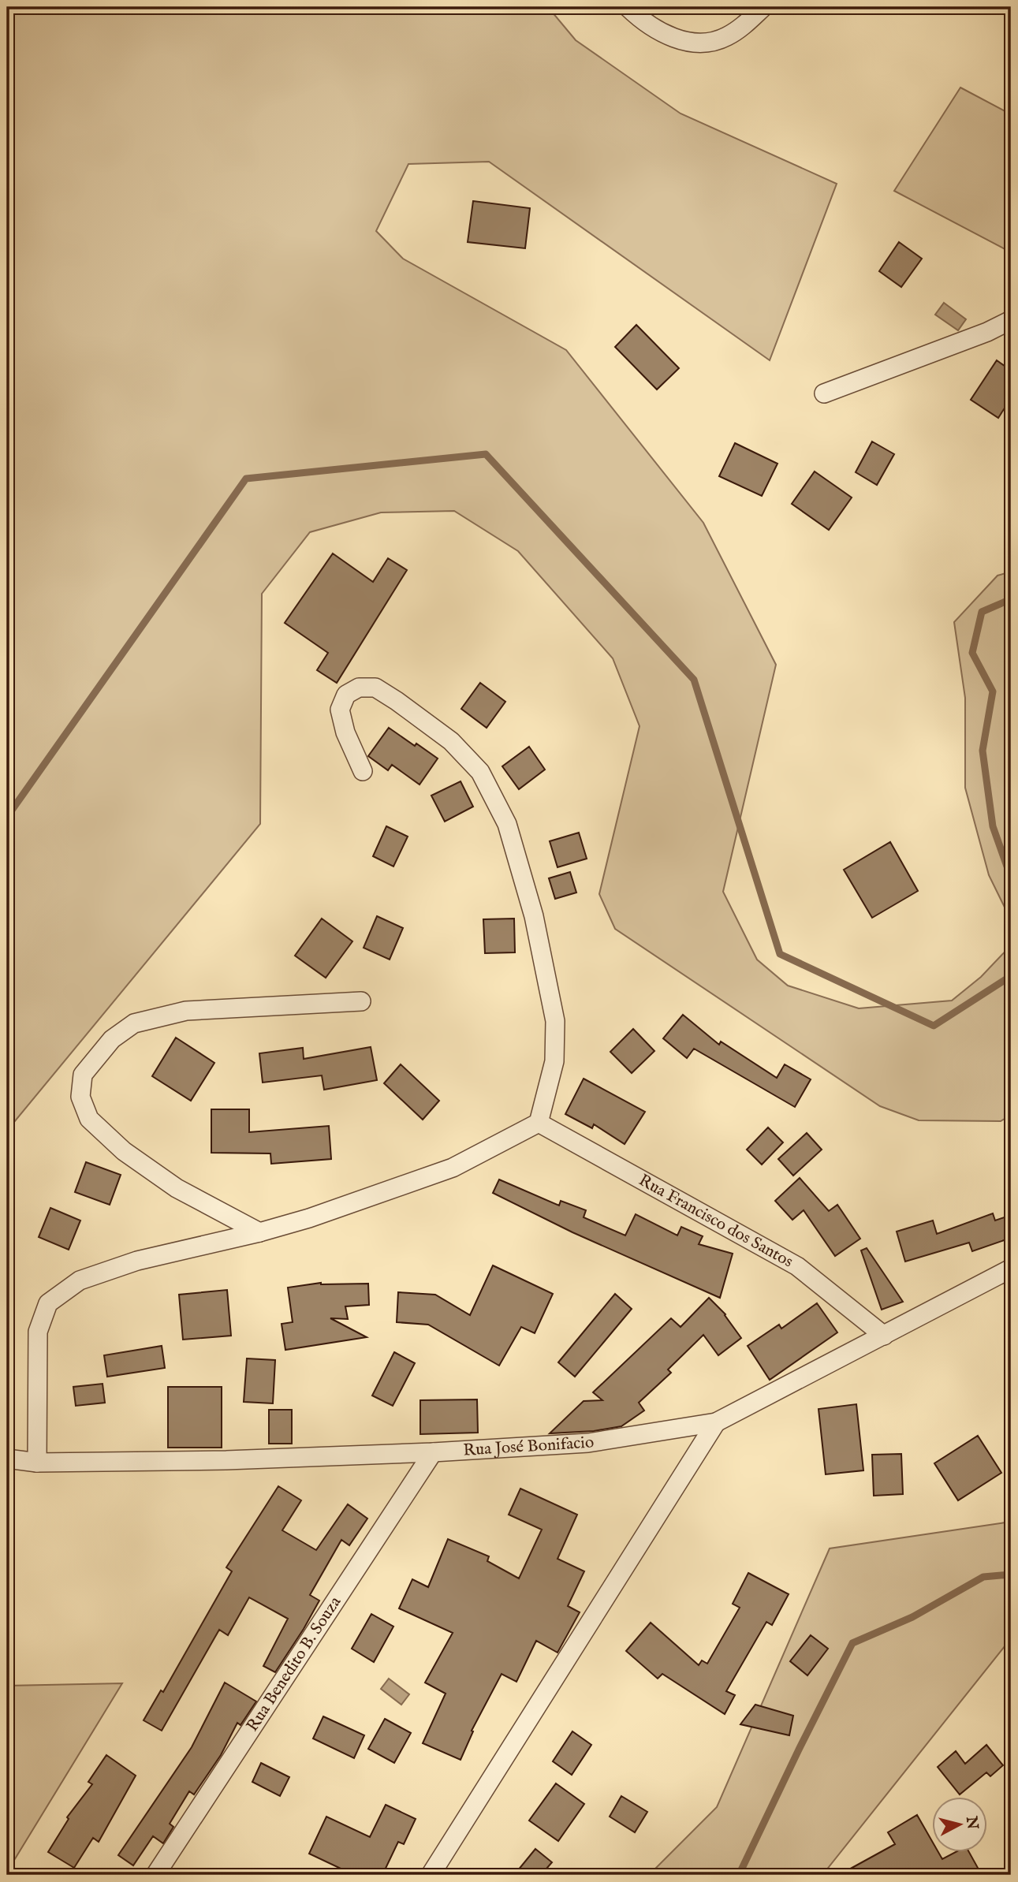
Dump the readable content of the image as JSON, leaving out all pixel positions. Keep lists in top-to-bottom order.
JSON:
{
  "streets": {
    "street": ["Rua Francisco dos Santos", "Rua José Bonifacio", "Rua Benedito B. Souza"]
  },
  "crossings": [
    ["Rua Francisco dos Santos", "Rua José Bonifacio"],
    ["Rua José Bonifacio", "Rua Benedito B. Souza"]
  ],
  "north": "right"
}
